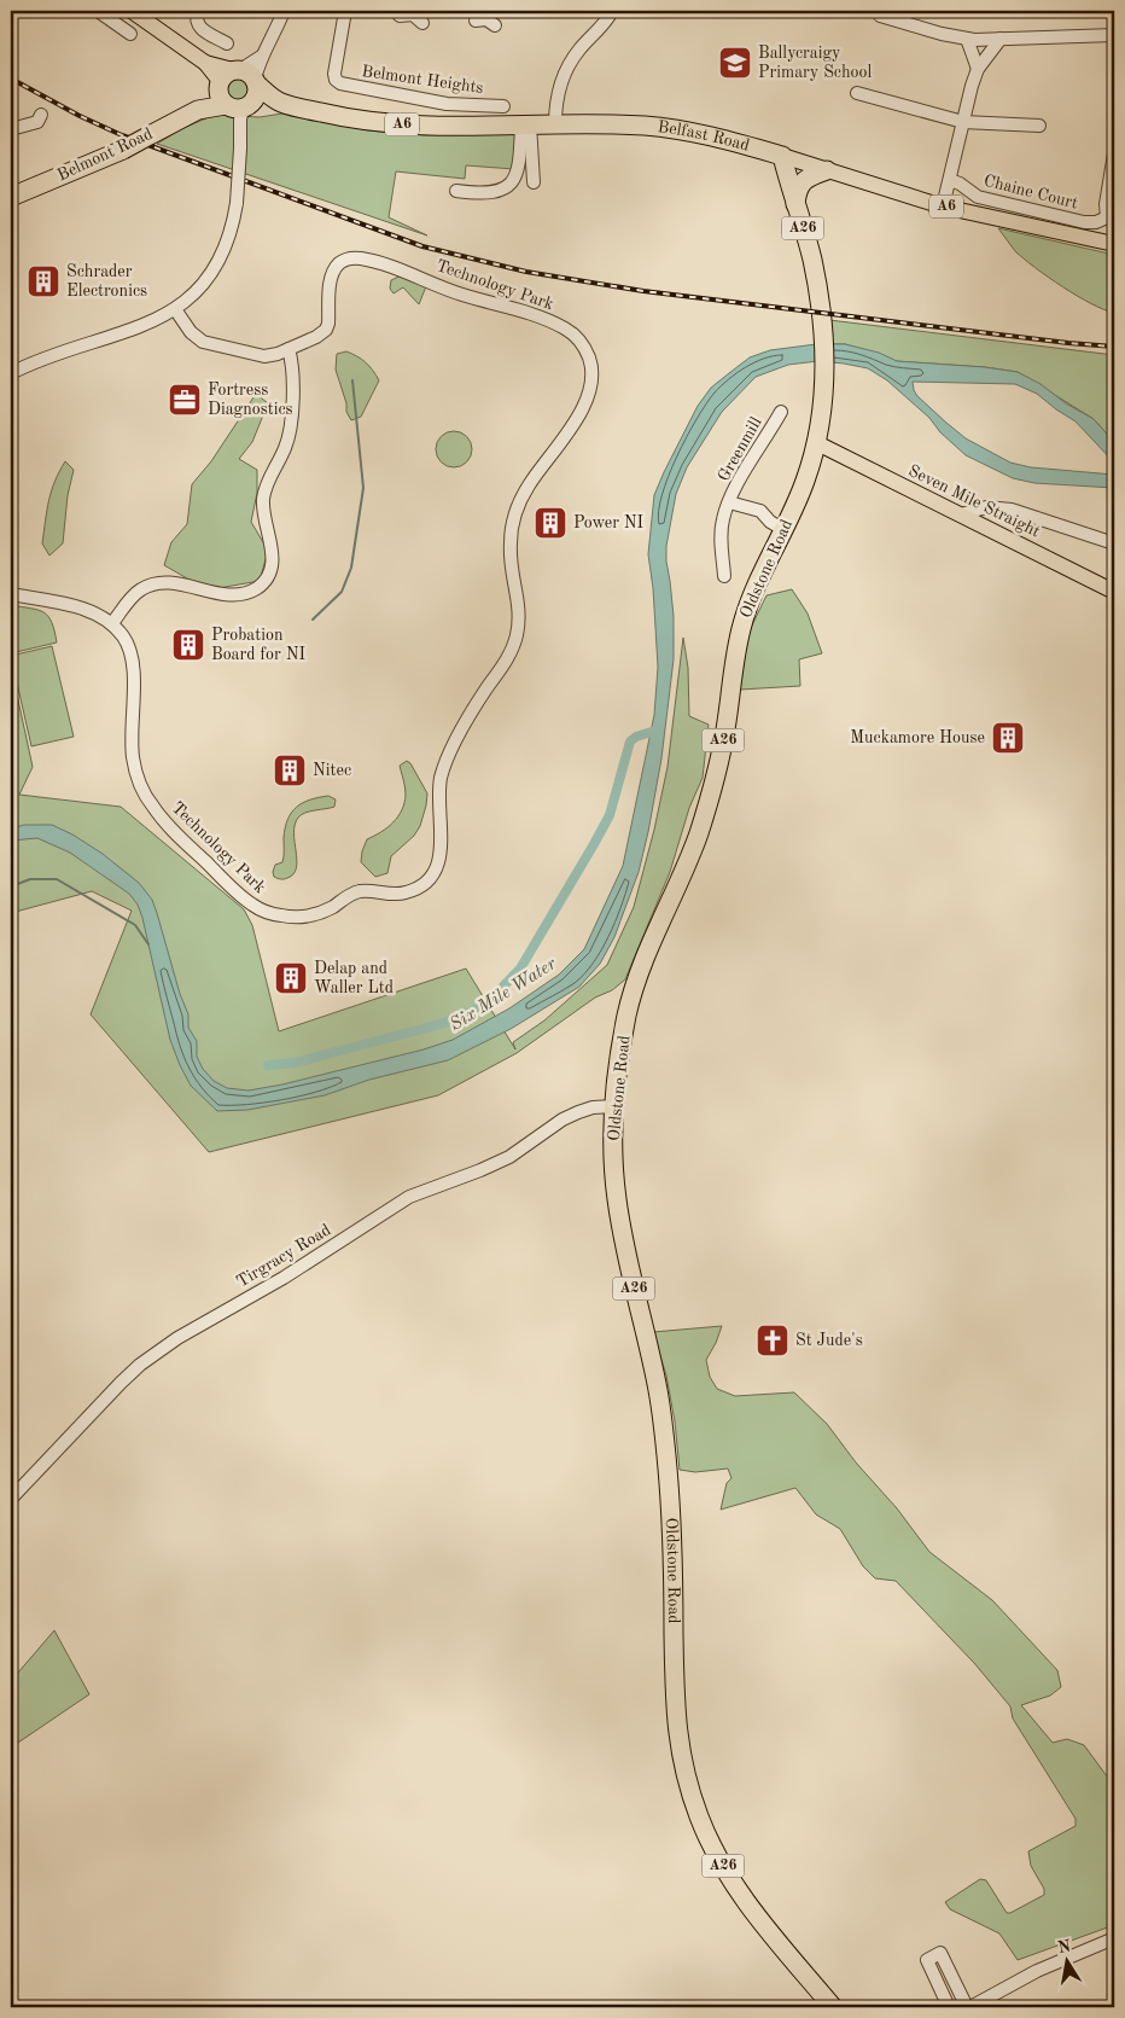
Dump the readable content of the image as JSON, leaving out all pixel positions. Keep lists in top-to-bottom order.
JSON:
{
  "streets": {
    "highway": [
      "A6",
      "Belfast Road",
      "Belmont Road",
      "A26",
      "Oldstone Road"
    ],
    "main road": ["Seven Mile Straight"],
    "street": [
      "Belmont Heights",
      "Chaine Court",
      "Technology Park",
      "Greenmill",
      "Tirgracy Road"
    ]
  },
  "crossings": [
    ["Belfast Road", "Belmont Road"],
    ["Belfast Road", "Oldstone Road"],
    ["Greenmill", "Oldstone Road"],
    ["Seven Mile Straight", "Oldstone Road"],
    ["Oldstone Road", "Tirgracy Road"]
  ],
  "water": ["Six Mile Water"],
  "places": {
    "school or university": ["Ballycraigy Primary School"],
    "building": [
      "Schrader Electronics",
      "Power NI",
      "Probation Board for NI",
      "Muckamore House",
      "Nitec",
      "Delap and Waller Ltd"
    ],
    "office": ["Fortress Diagnostics"],
    "church": ["St Jude's"]
  },
  "north": "top"
}
